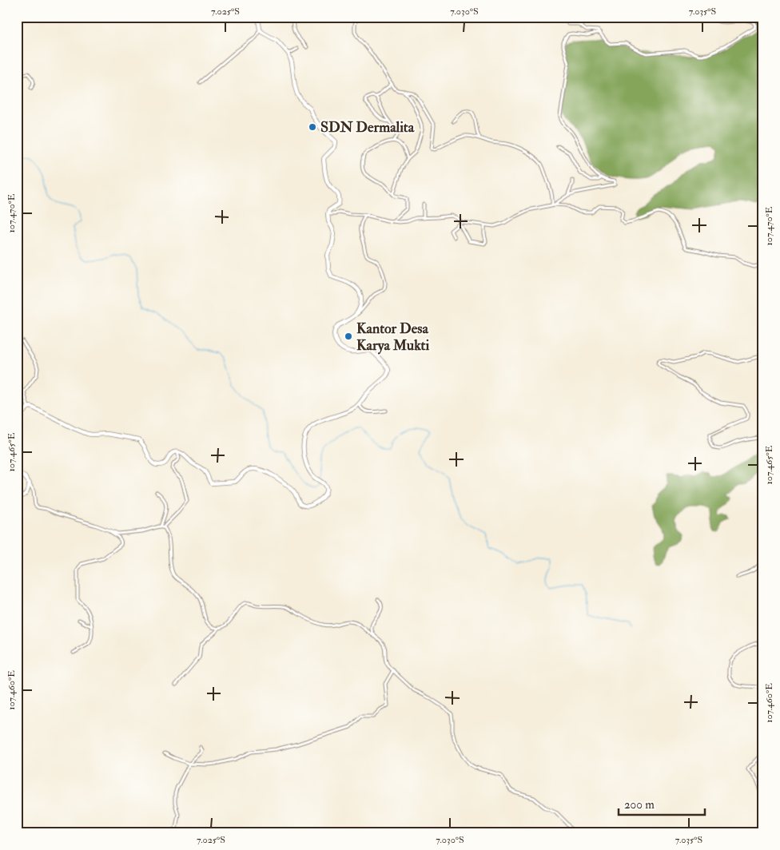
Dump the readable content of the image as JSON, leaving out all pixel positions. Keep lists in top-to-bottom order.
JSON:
{
  "places": ["SDN Dermalita", "Kantor Desa Karya Mukti"],
  "scale_bar": "200 m",
  "coordinates": [
    "7.025°S",
    "7.030°S",
    "7.035°S",
    "107.470°E",
    "107.465°E",
    "107.460°E"
  ]
}
